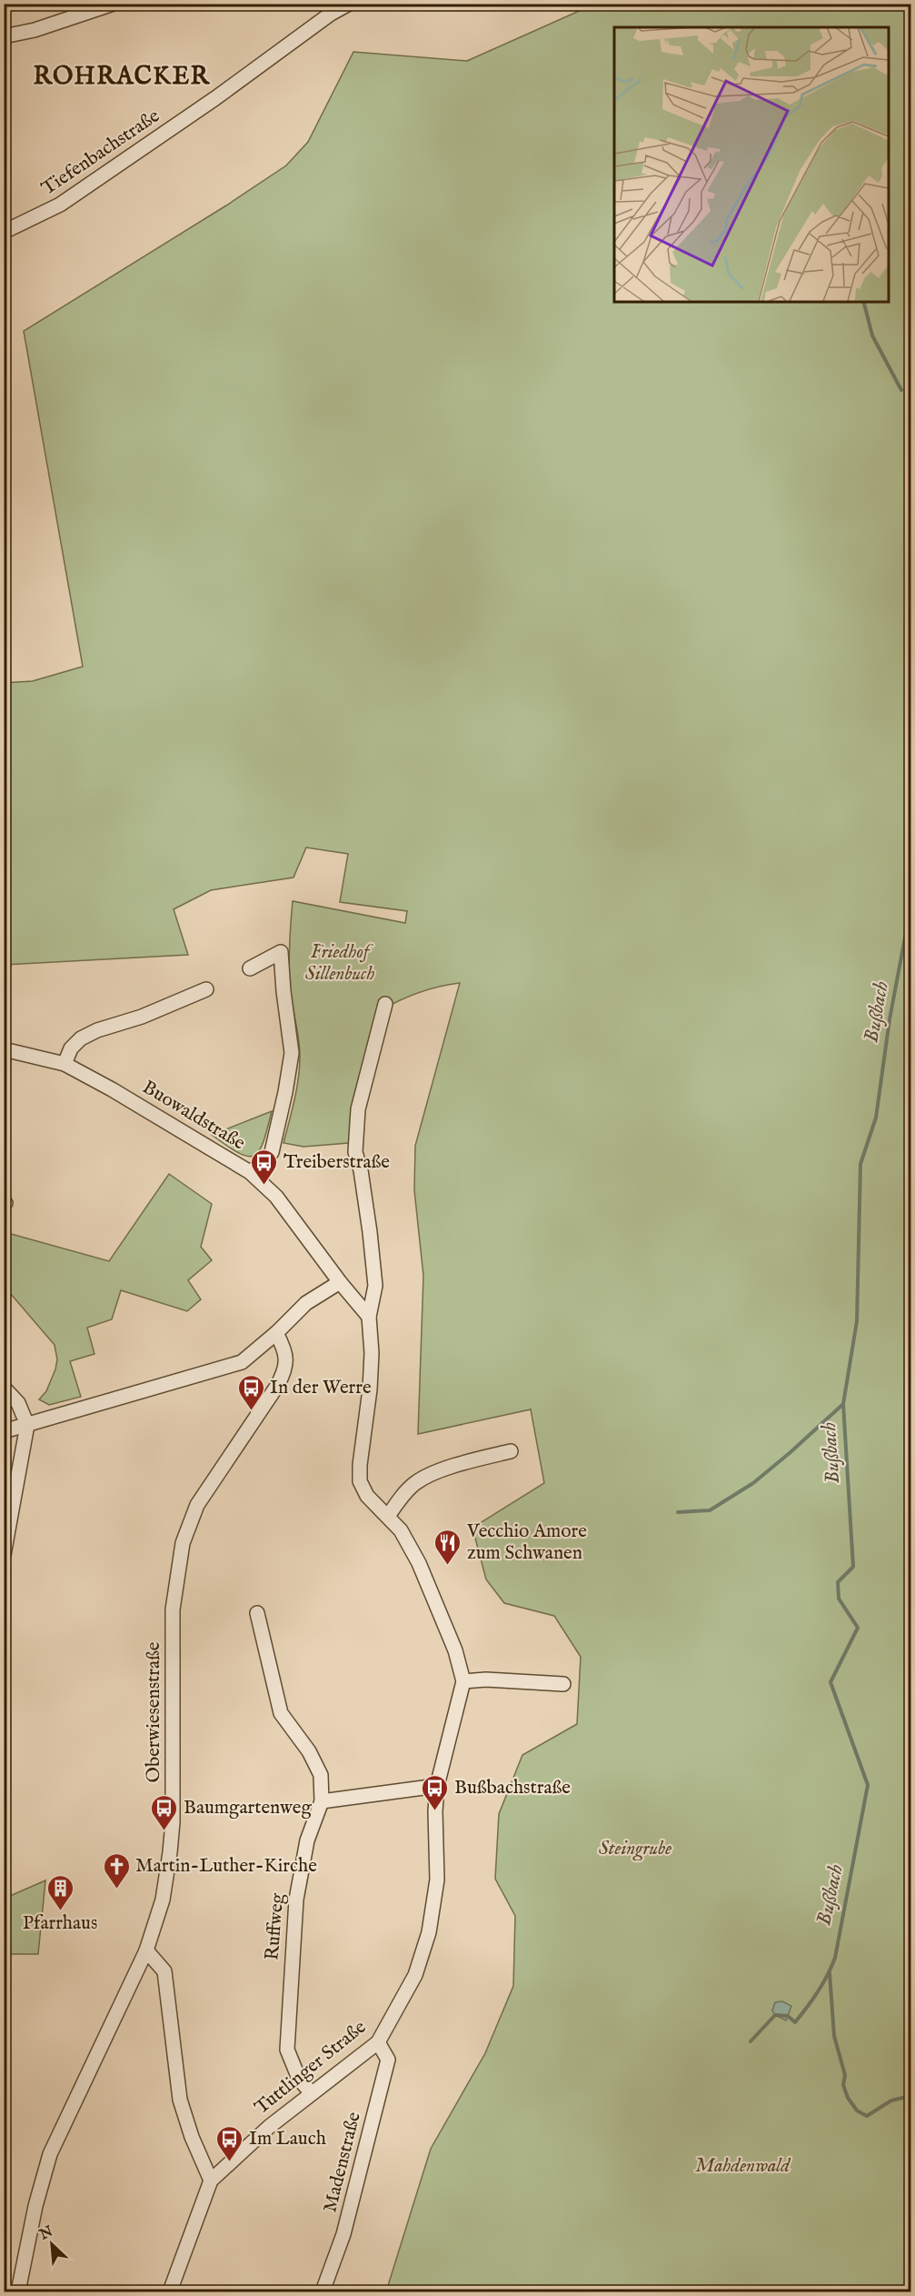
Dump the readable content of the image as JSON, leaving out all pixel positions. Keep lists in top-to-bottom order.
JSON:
{
  "streets": {
    "street": [
      "Tiefenbachstraße",
      "Buowaldstraße",
      "Oberwiesenstraße",
      "Ruffweg",
      "Tuttlinger Straße",
      "Madenstraße"
    ]
  },
  "crossings": [
    ["Buowaldstraße", "Tuttlinger Straße"],
    ["Ruffweg", "Tuttlinger Straße"],
    ["Tuttlinger Straße", "Madenstraße"]
  ],
  "districts": ["ROHRACKER"],
  "water": ["Bußbach"],
  "parks": ["Friedhof Sillenbuch", "Steingrube", "Mahdenwald"],
  "places": {
    "bus stop": [
      "Treiberstraße",
      "In der Werre",
      "Bußbachstraße",
      "Baumgartenweg",
      "Im Lauch"
    ],
    "restaurant": ["Vecchio Amore zum Schwanen"],
    "church": ["Martin-Luther-Kirche"],
    "building": ["Pfarrhaus"]
  },
  "north": "top left"
}
